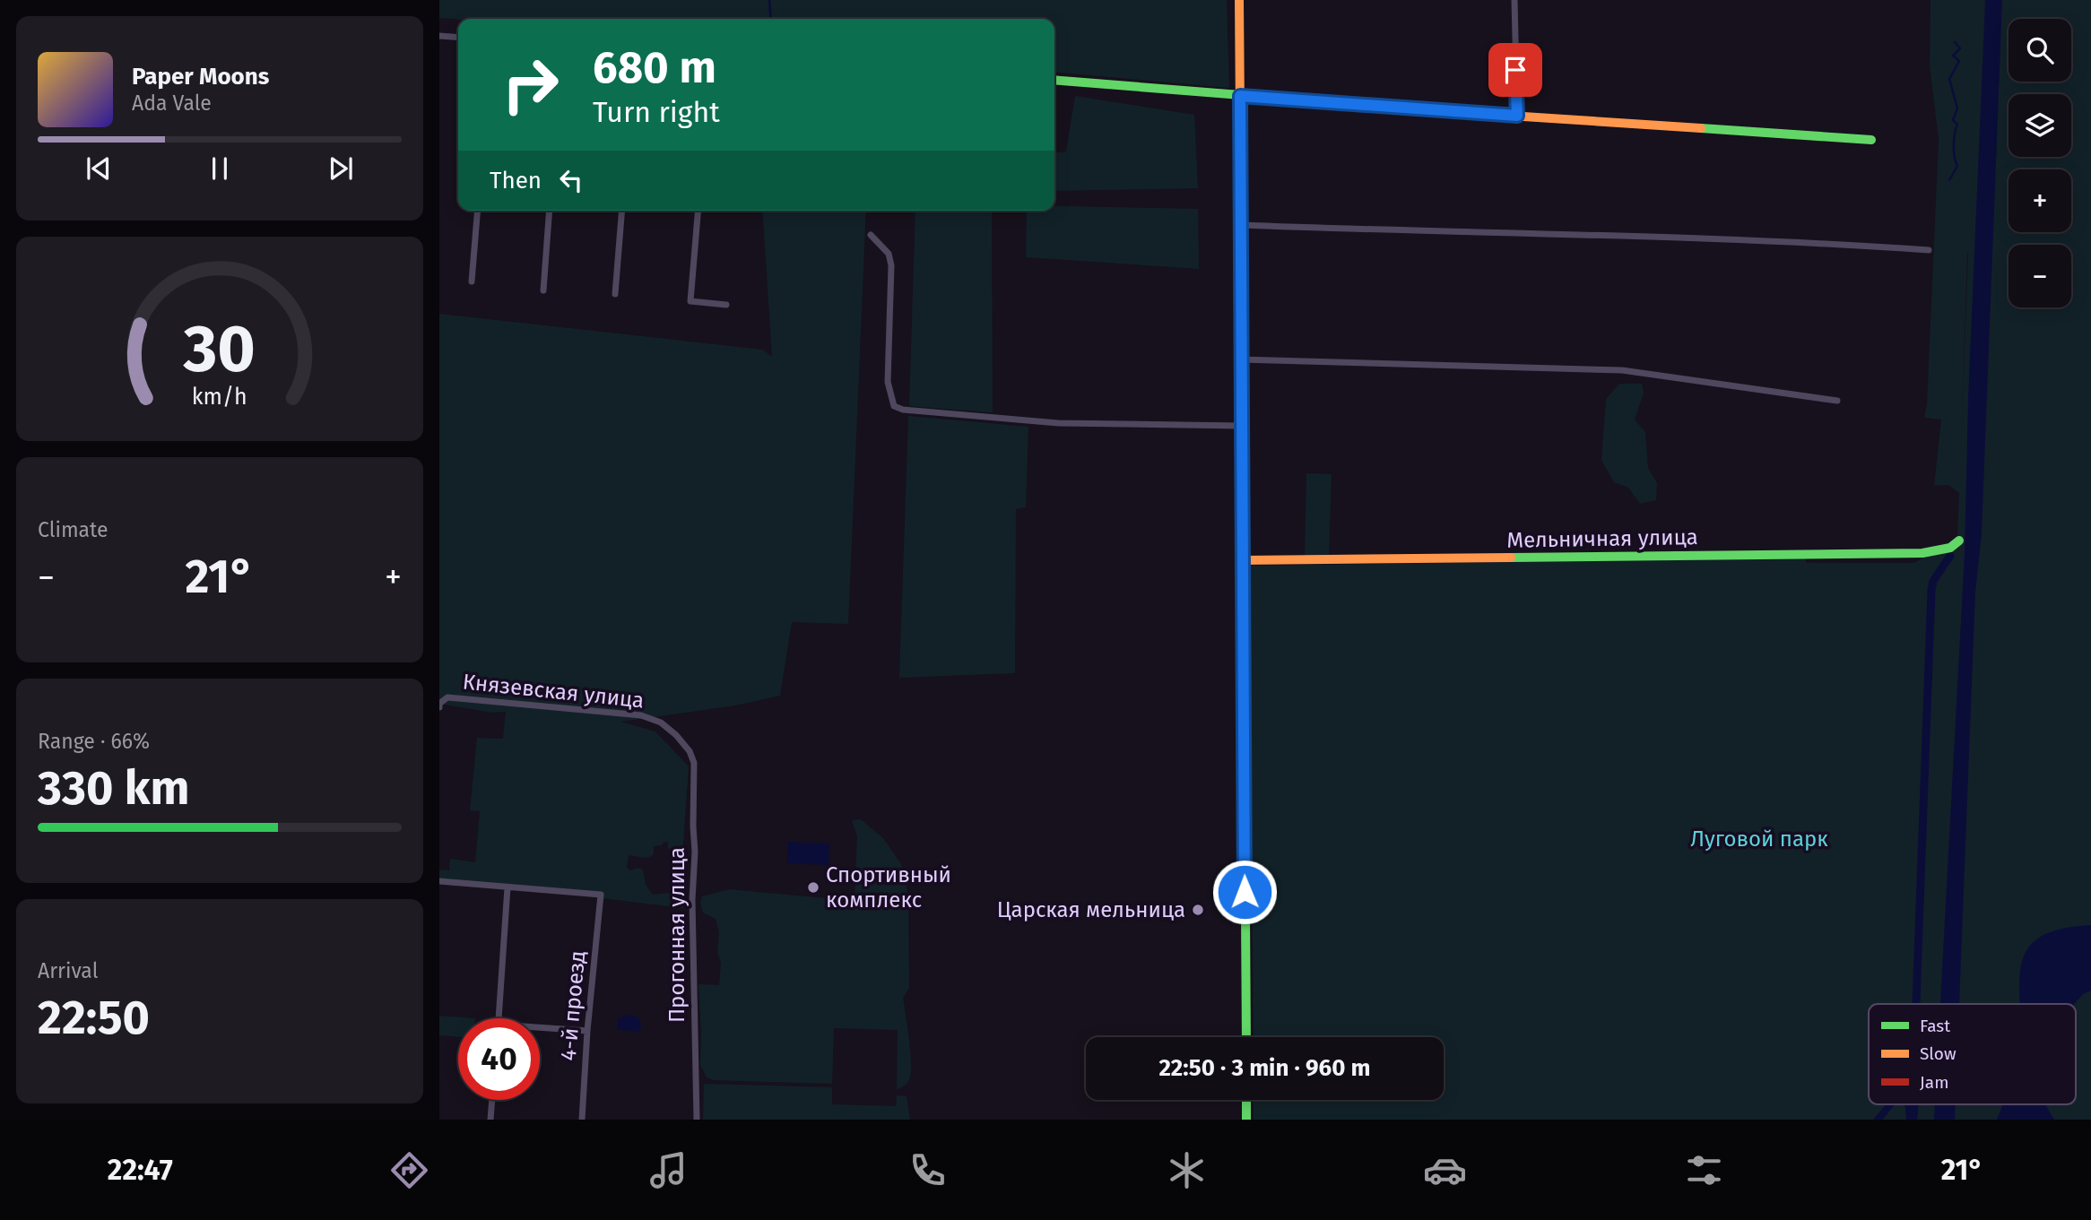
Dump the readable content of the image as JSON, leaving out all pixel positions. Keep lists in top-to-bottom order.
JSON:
{
  "streets": {
    "street": [
      "Мельничная улица",
      "Князевская улица",
      "Прогонная улица",
      "4-й проезд"
    ]
  },
  "crossings": [
    ["Князевская улица", "Прогонная улица"]
  ],
  "parks": ["Луговой парк"],
  "places": ["Спортивный комплекс", "Царская мельница"],
  "legend": ["Fast", "Slow", "Jam"],
  "page": {
    "map_buttons": ["+", "−"],
    "turn": ["680 m", "Turn right"],
    "song": ["Paper Moons", "Ada Vale"],
    "then": "Then",
    "tile": [
      "Climate",
      ["Range · 66%", "330 km"],
      ["Arrival", "22:50"]
    ],
    "heat": ["−", "21°", "+"],
    "limit": "40",
    "trip": "22:50 · 3 min · 960 m",
    "tabs": ["22:47", "21°"],
    "gauge": ["30", "km/h"]
  }
}
